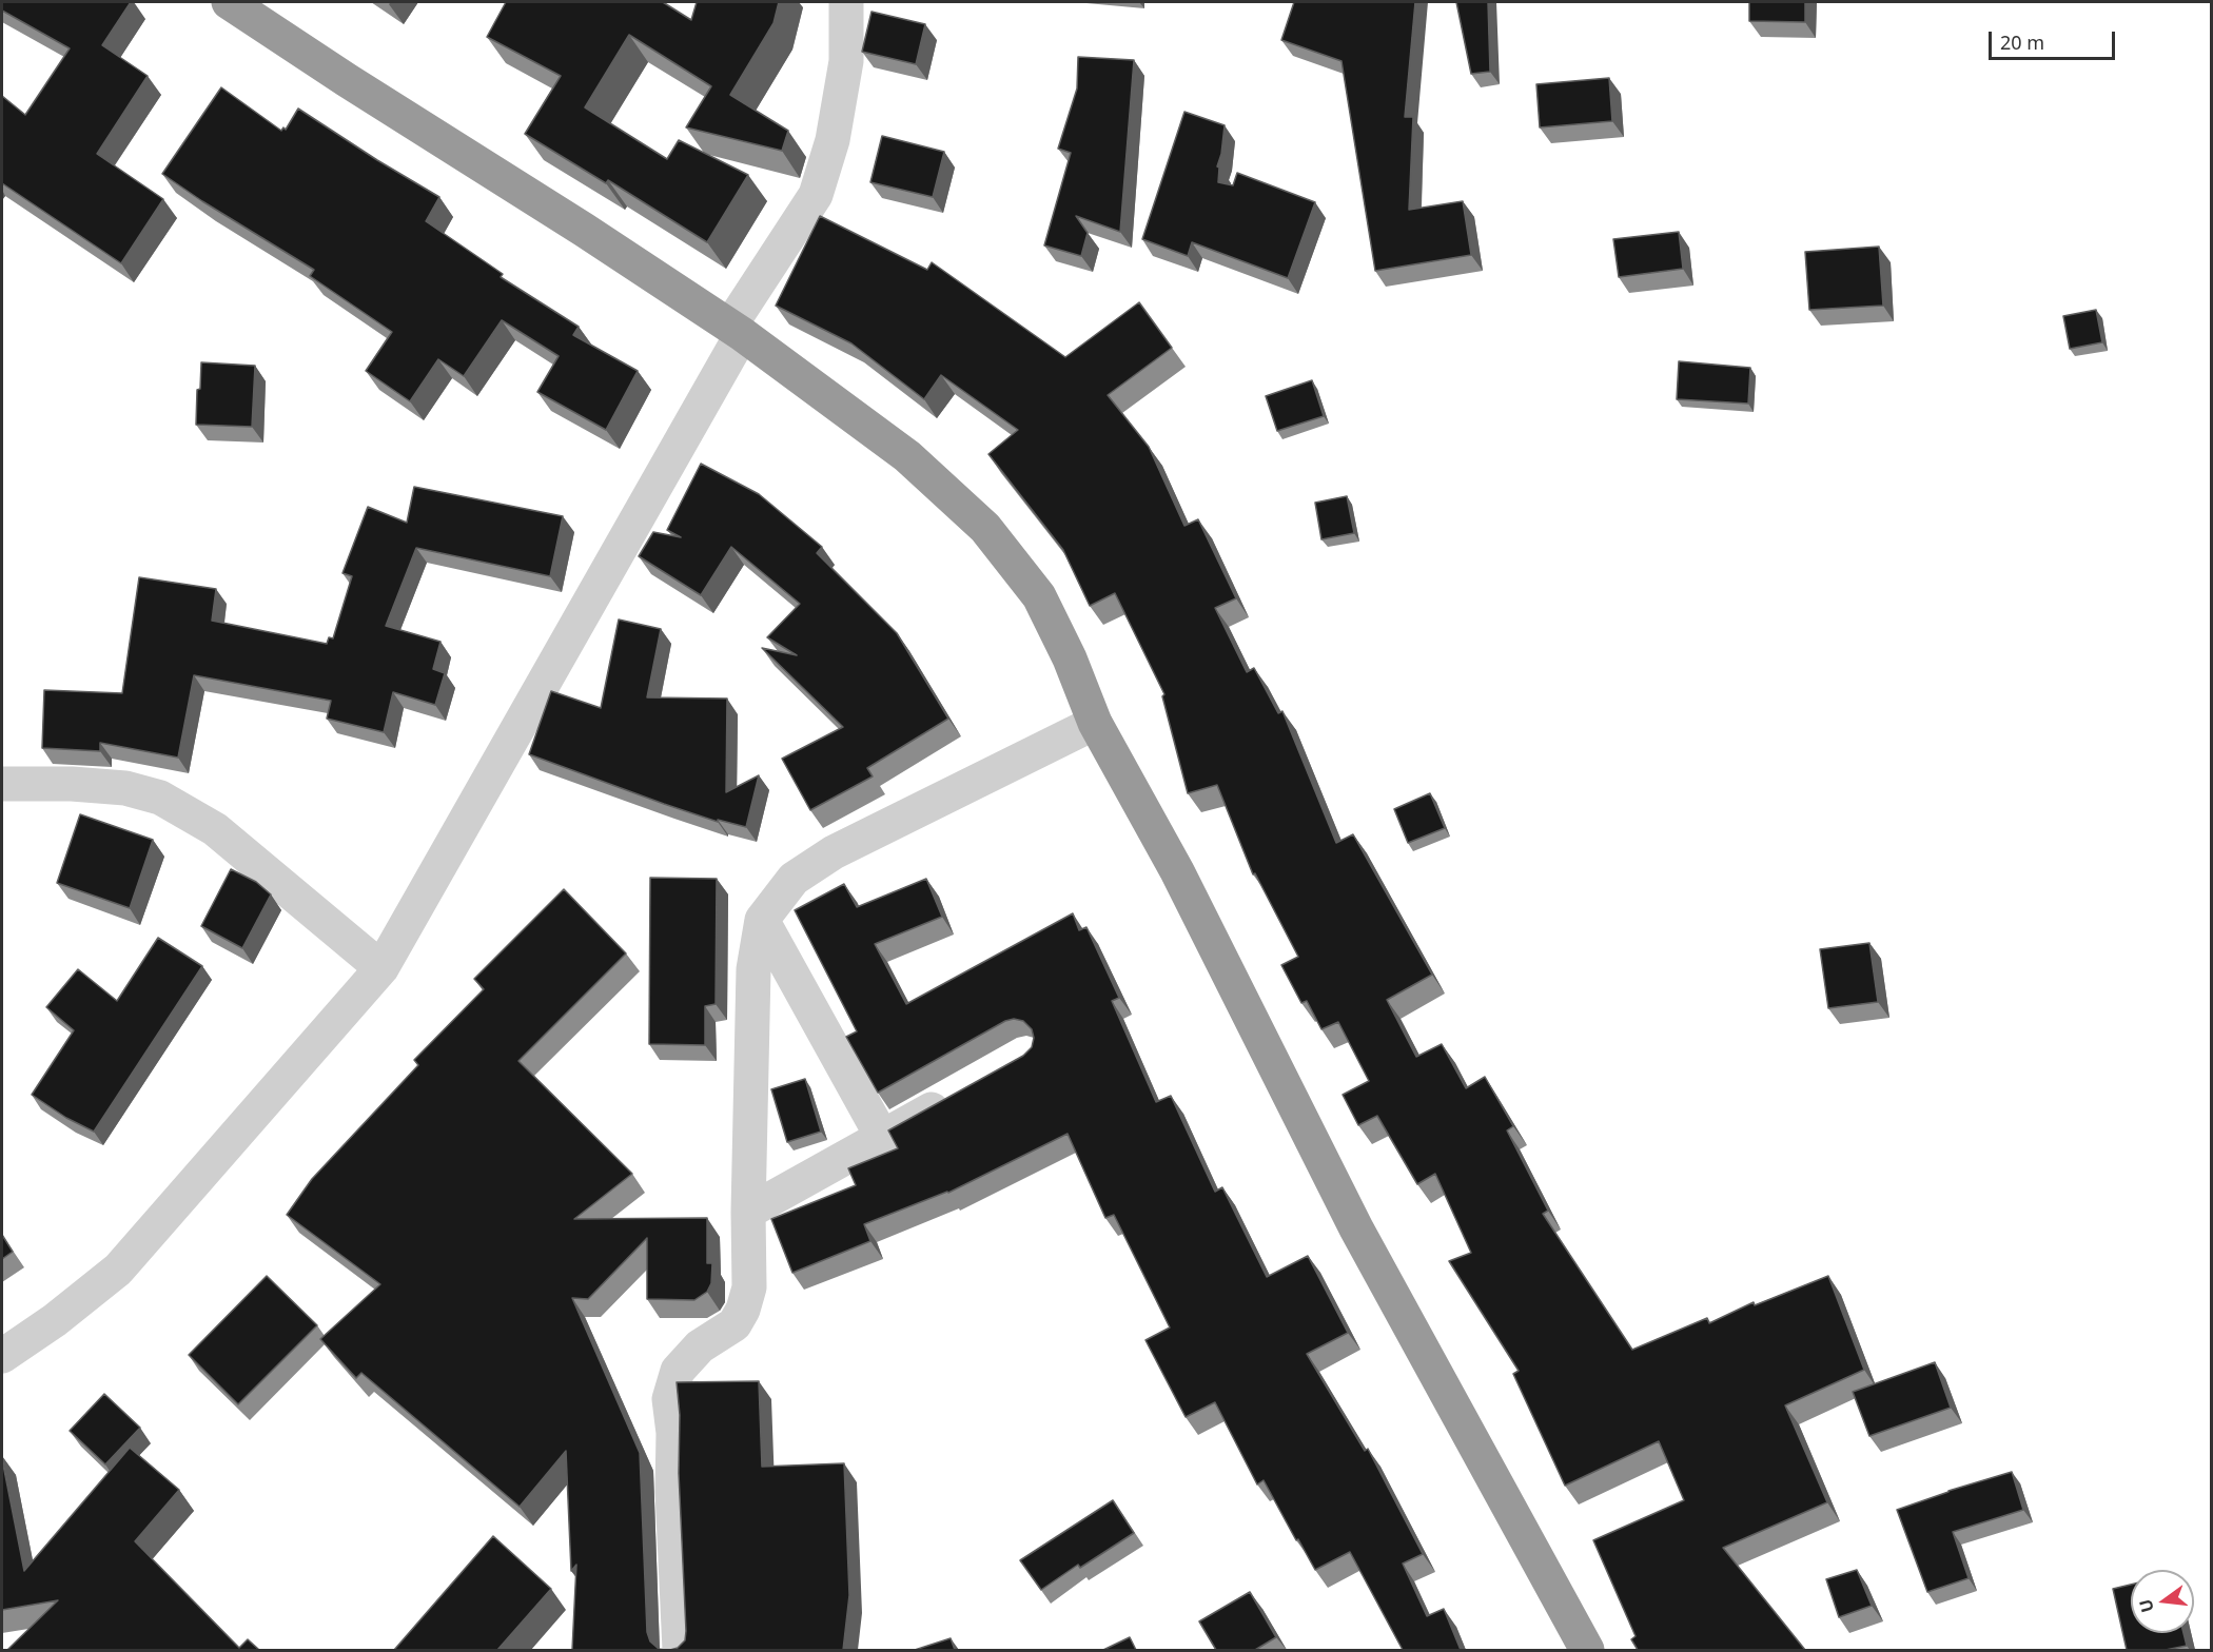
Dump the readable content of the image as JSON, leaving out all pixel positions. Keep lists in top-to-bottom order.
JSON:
{
  "scale_bar": "20 m",
  "north": "left"
}
